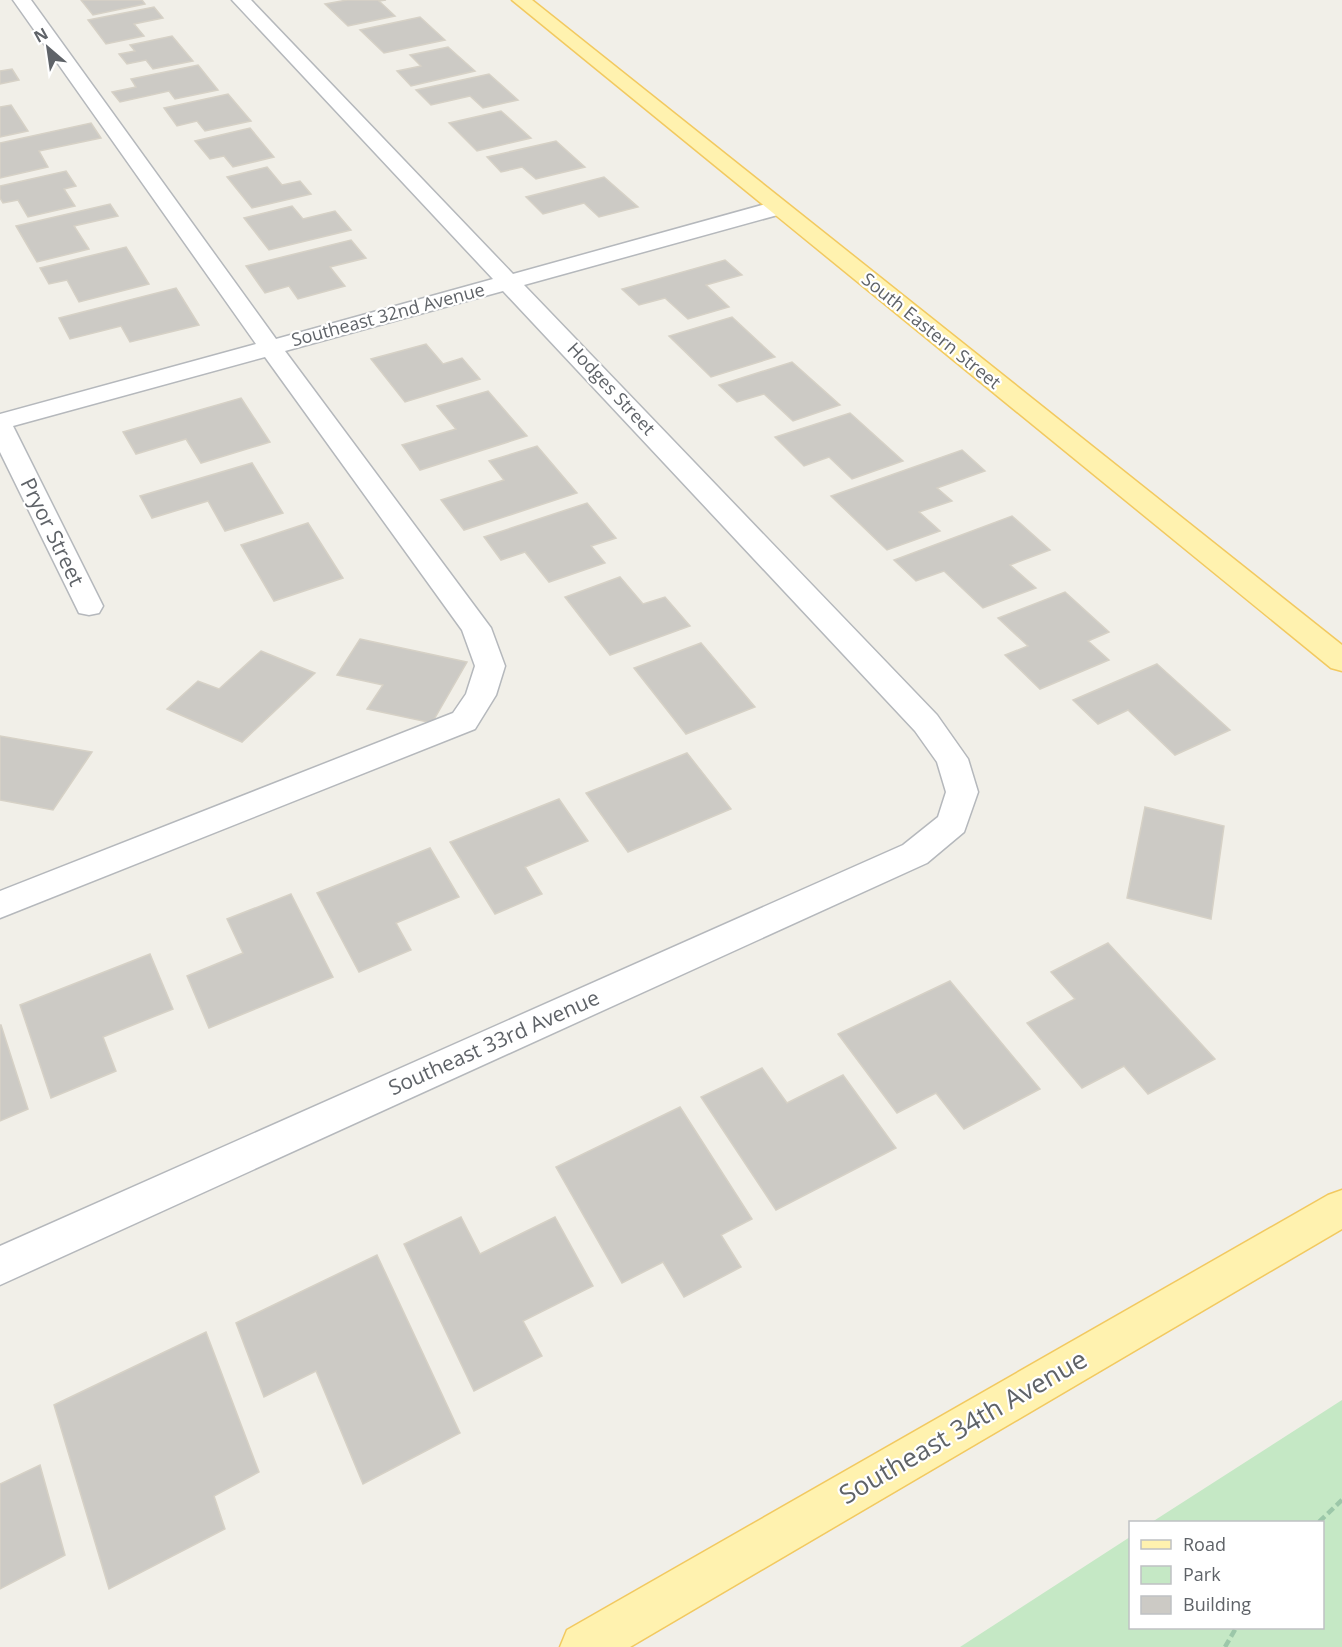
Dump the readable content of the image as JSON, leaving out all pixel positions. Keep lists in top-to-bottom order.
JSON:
{
  "streets": {
    "main road": ["South Eastern Street", "Southeast 34th Avenue"],
    "street": [
      "Southeast 32nd Avenue",
      "Hodges Street",
      "Pryor Street",
      "Southeast 33rd Avenue"
    ]
  },
  "crossings": [
    ["Southeast 32nd Avenue", "South Eastern Street"],
    ["Southeast 32nd Avenue", "Hodges Street"],
    ["Southeast 32nd Avenue", "Pryor Street"],
    ["Hodges Street", "Southeast 33rd Avenue"]
  ],
  "legend": ["Road", "Park", "Building"],
  "north": "top left"
}
